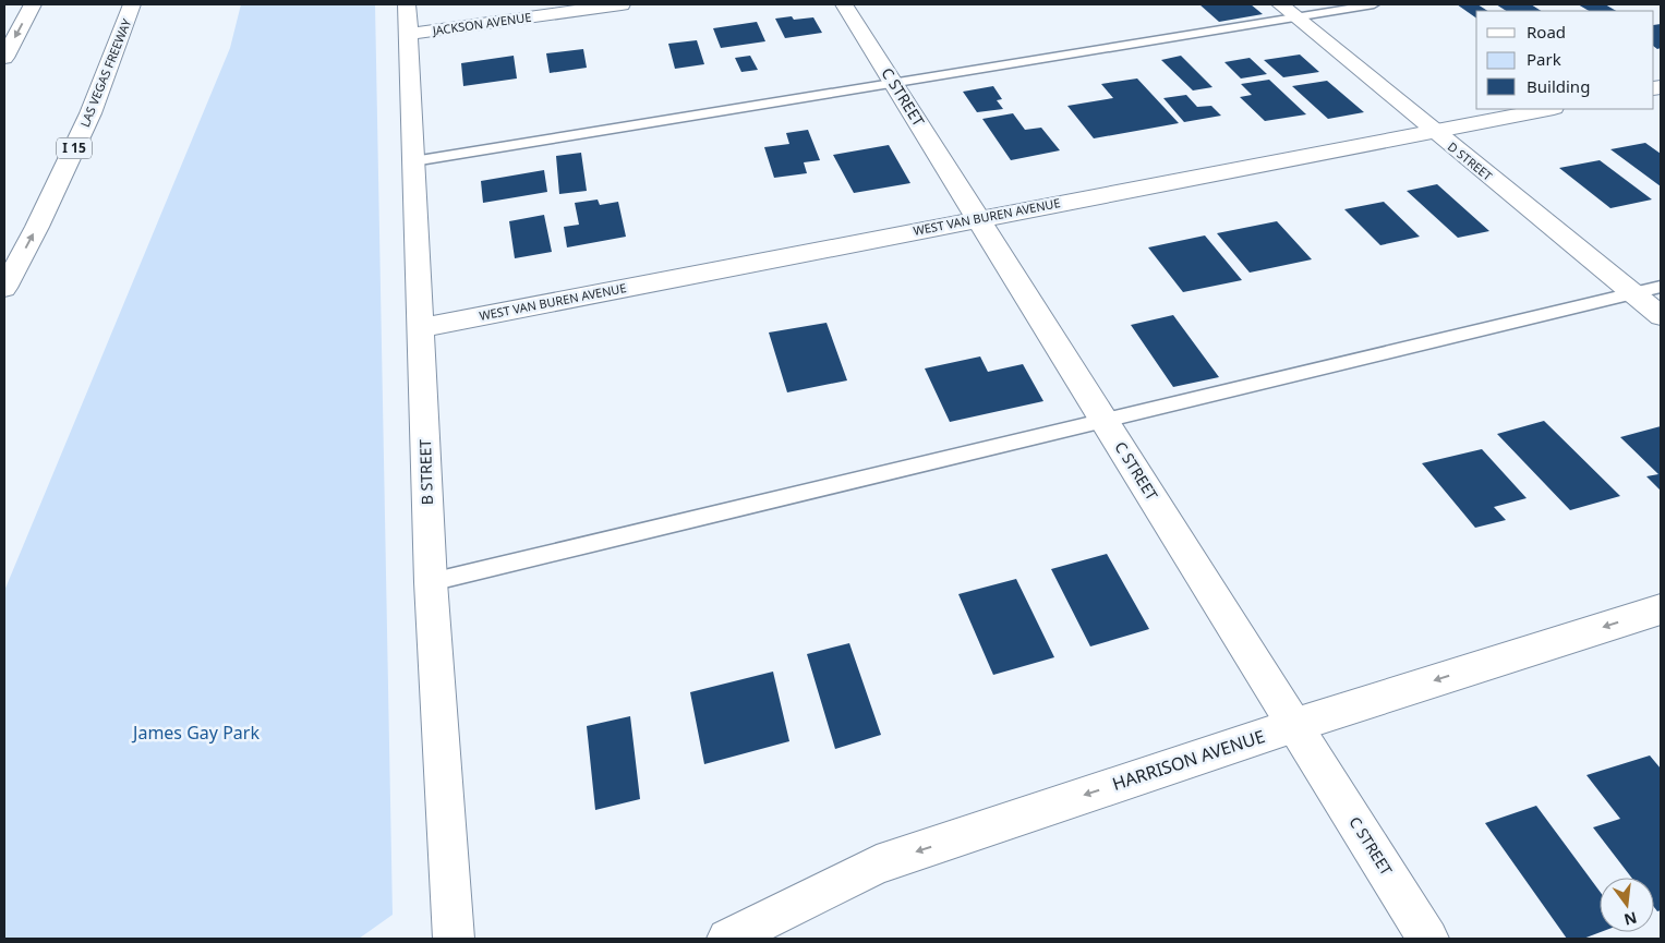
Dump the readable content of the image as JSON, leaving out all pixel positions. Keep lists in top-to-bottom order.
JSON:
{
  "streets": {
    "main road": [
      "JACKSON AVENUE",
      "LAS VEGAS FREEWAY",
      "C STREET",
      "I 15",
      "D STREET",
      "WEST VAN BUREN AVENUE",
      "B STREET",
      "HARRISON AVENUE"
    ]
  },
  "crossings": [
    ["JACKSON AVENUE", "B STREET"],
    ["C STREET", "WEST VAN BUREN AVENUE"],
    ["C STREET", "HARRISON AVENUE"],
    ["D STREET", "WEST VAN BUREN AVENUE"],
    ["WEST VAN BUREN AVENUE", "B STREET"]
  ],
  "one_way": ["LAS VEGAS FREEWAY", "HARRISON AVENUE"],
  "parks": ["James Gay Park"],
  "legend": ["Road", "Park", "Building"],
  "north": "bottom"
}
